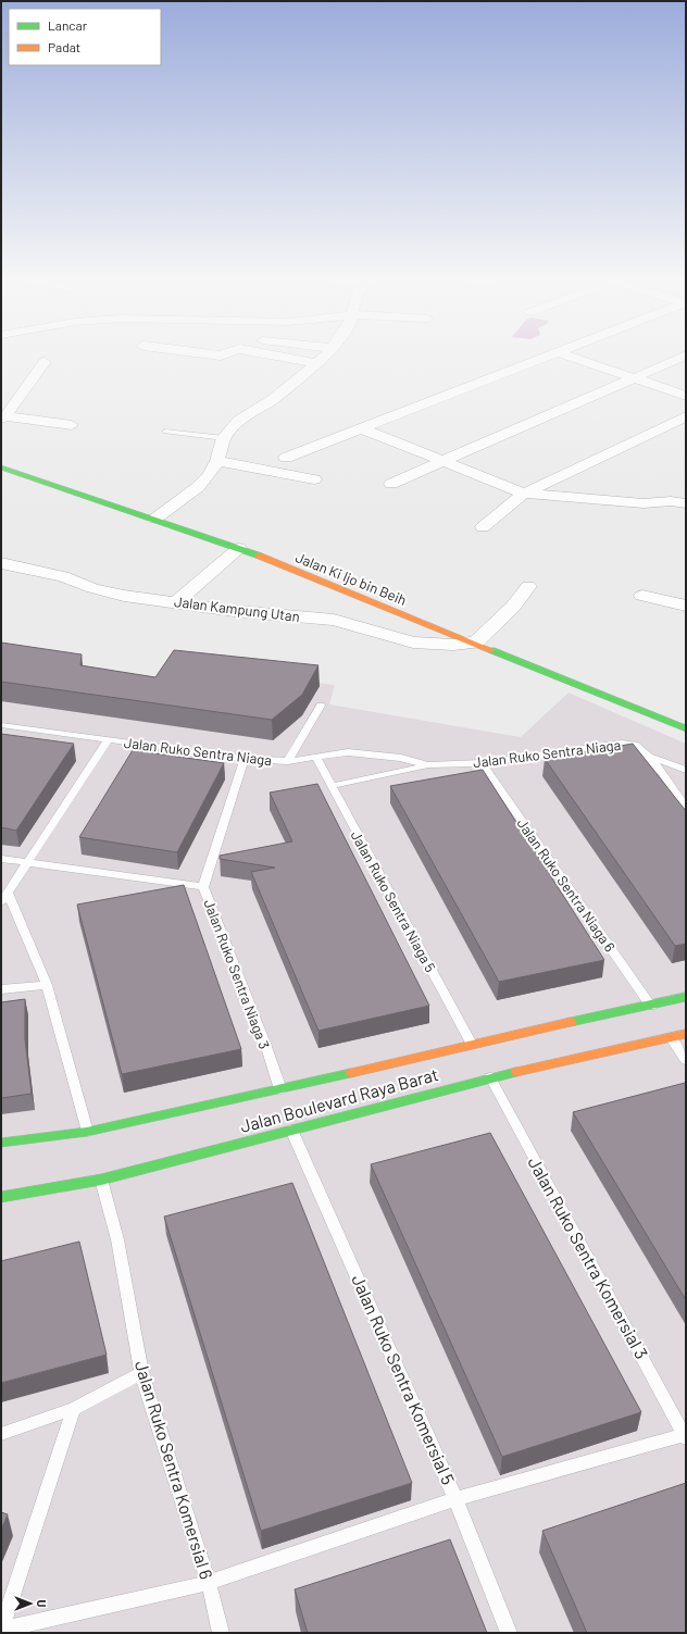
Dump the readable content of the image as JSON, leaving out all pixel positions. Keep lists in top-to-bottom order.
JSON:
{
  "streets": {
    "main road": ["Jalan Ki Ijo bin Beih", "Jalan Boulevard Raya Barat"],
    "street": ["Jalan Kampung Utan"],
    "lane": [
      "Jalan Ruko Sentra Niaga",
      "Jalan Ruko Sentra Niaga 6",
      "Jalan Ruko Sentra Niaga 5",
      "Jalan Ruko Sentra Niaga 3",
      "Jalan Ruko Sentra Komersial 3",
      "Jalan Ruko Sentra Komersial 5",
      "Jalan Ruko Sentra Komersial 6"
    ]
  },
  "crossings": [
    ["Jalan Ki Ijo bin Beih", "Jalan Kampung Utan"],
    ["Jalan Ruko Sentra Niaga", "Jalan Ruko Sentra Niaga 6"],
    ["Jalan Ruko Sentra Niaga", "Jalan Ruko Sentra Niaga 5"],
    ["Jalan Ruko Sentra Niaga", "Jalan Ruko Sentra Niaga 3"],
    ["Jalan Ruko Sentra Niaga 6", "Jalan Boulevard Raya Barat"],
    ["Jalan Ruko Sentra Niaga 5", "Jalan Boulevard Raya Barat"],
    ["Jalan Ruko Sentra Niaga 3", "Jalan Boulevard Raya Barat"],
    ["Jalan Boulevard Raya Barat", "Jalan Ruko Sentra Komersial 3"],
    ["Jalan Boulevard Raya Barat", "Jalan Ruko Sentra Komersial 5"],
    ["Jalan Boulevard Raya Barat", "Jalan Ruko Sentra Komersial 6"]
  ],
  "legend": ["Lancar", "Padat"],
  "north": "right"
}
